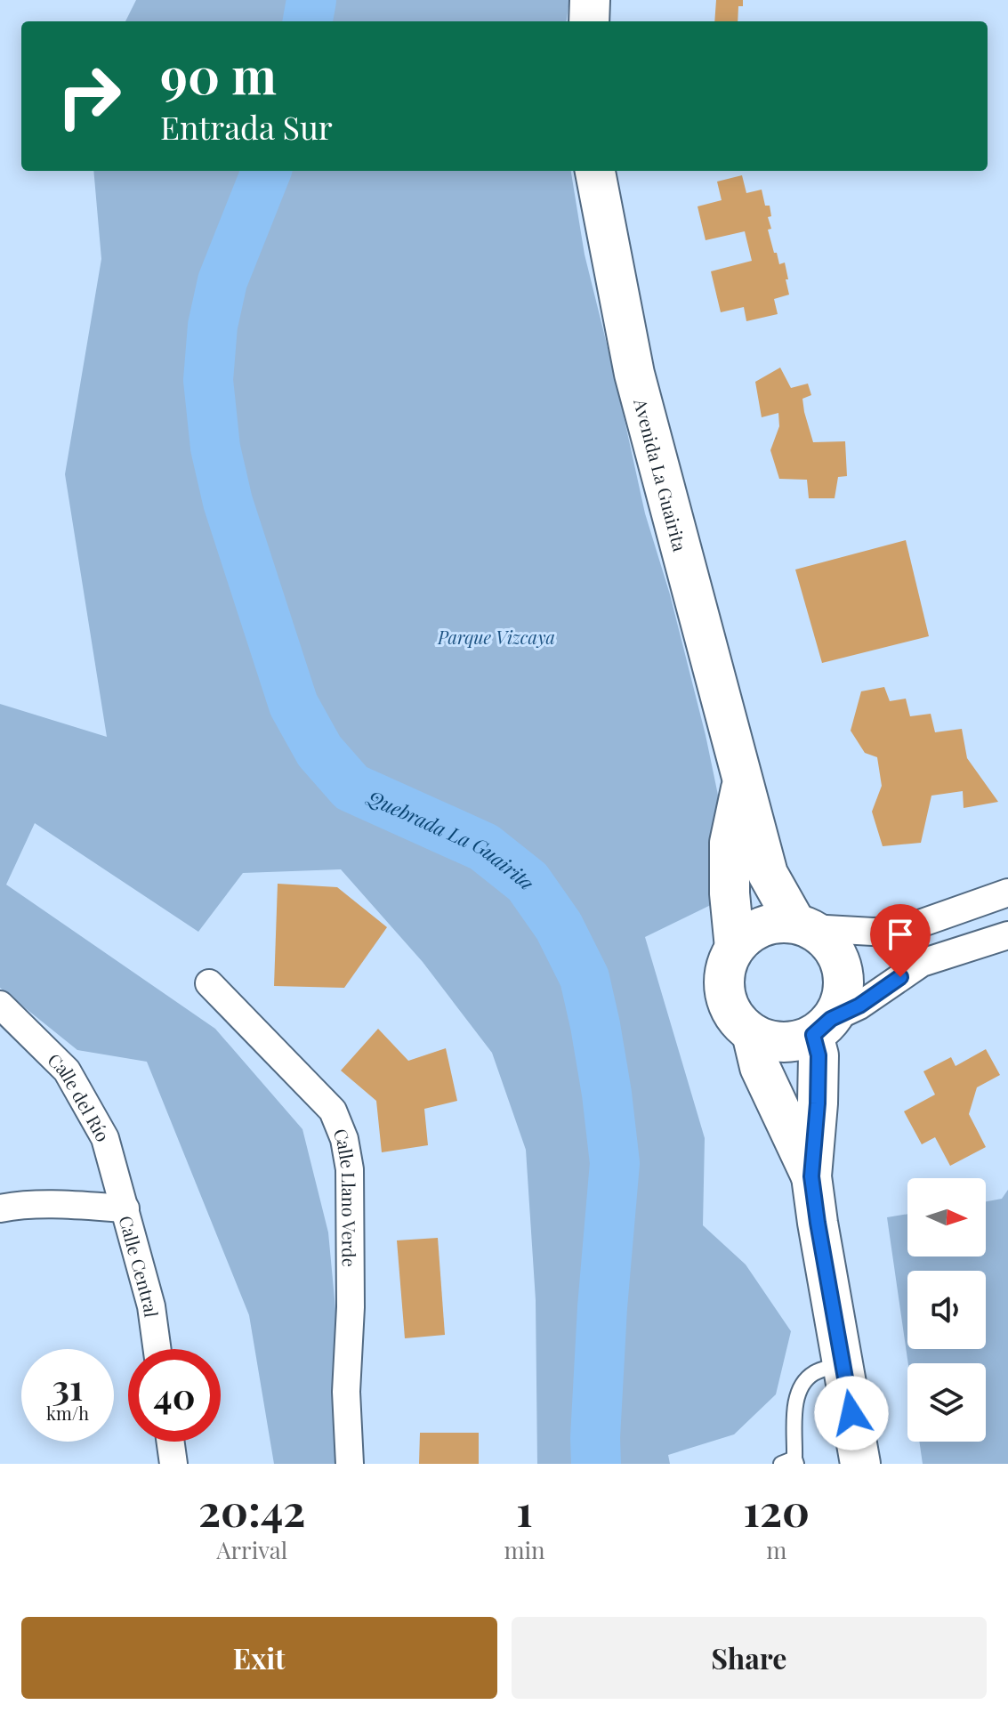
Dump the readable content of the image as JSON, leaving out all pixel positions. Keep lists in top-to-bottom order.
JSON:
{
  "streets": {
    "street": [
      "Avenida La Guairita",
      "Calle del Río",
      "Calle Llano Verde",
      "Calle Central"
    ]
  },
  "crossings": [
    ["Calle del Río", "Calle Central"]
  ],
  "water": ["Quebrada La Guairita"],
  "parks": ["Parque Vizcaya"],
  "north": "right",
  "page": {
    "turn": ["90 m", "Entrada Sur"],
    "speed": "31 km/h",
    "limit": "40",
    "eta": [
      "20:42",
      "Arrival",
      "1",
      "min",
      "120",
      "m"
    ],
    "buttons": ["Exit", "Share"]
  }
}
